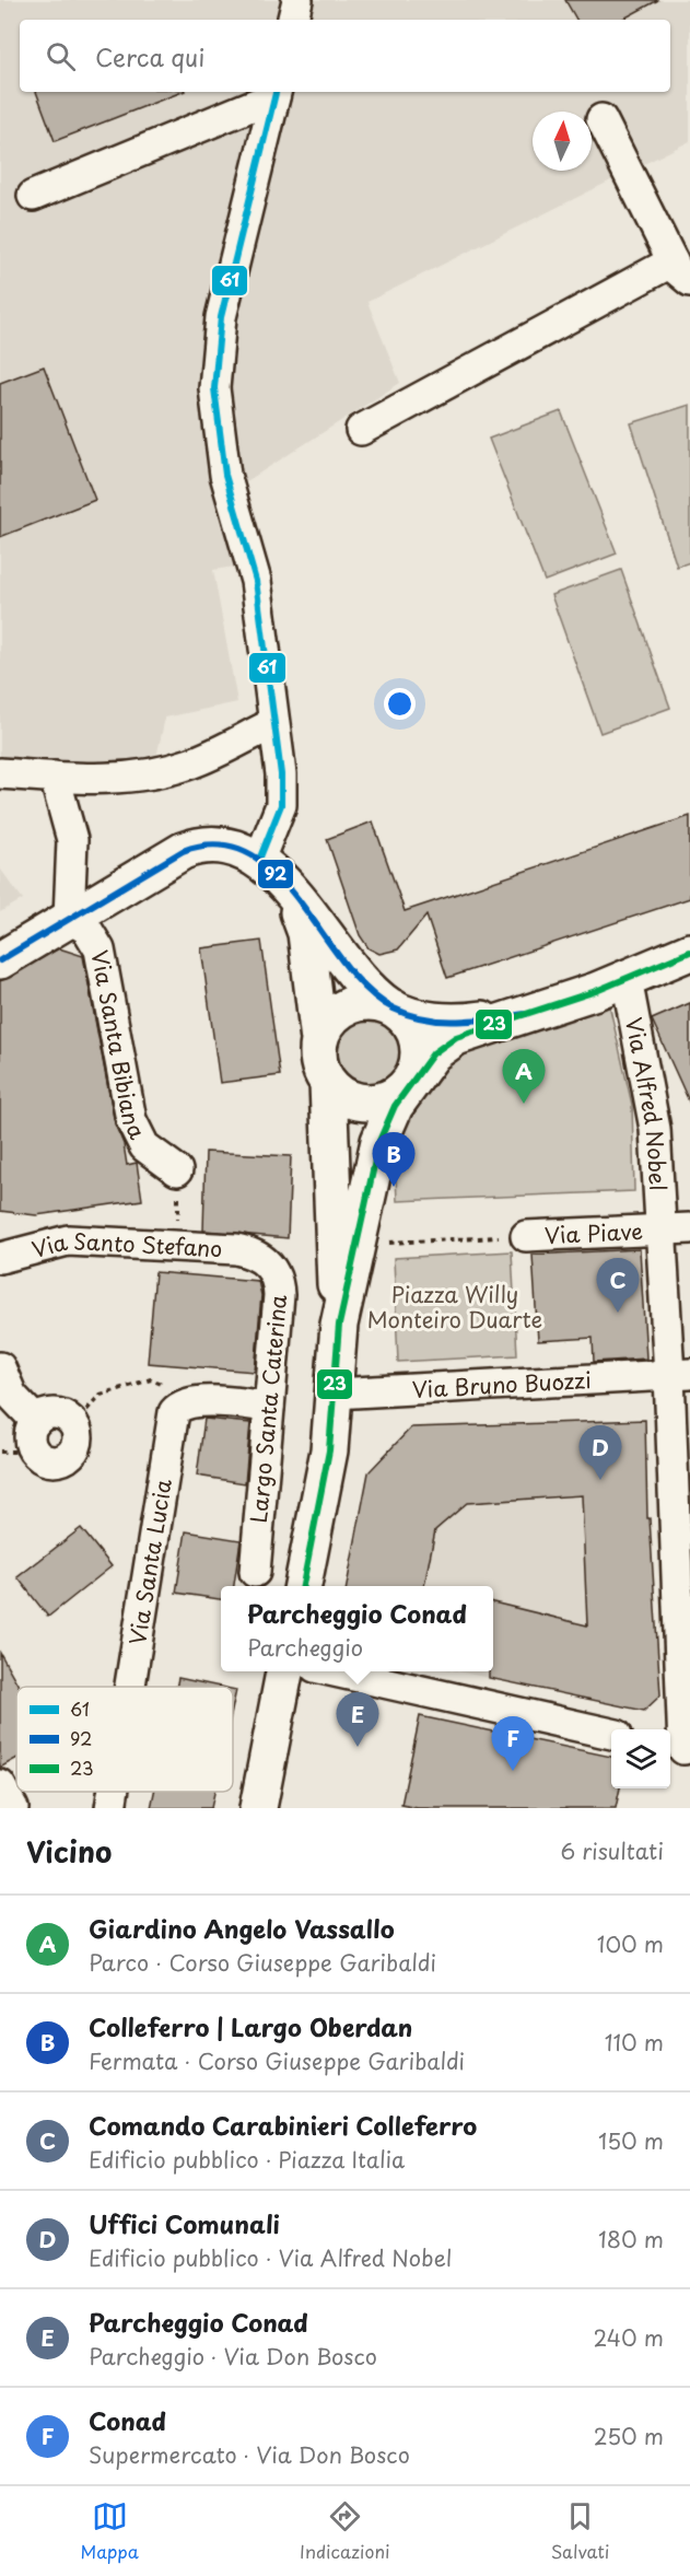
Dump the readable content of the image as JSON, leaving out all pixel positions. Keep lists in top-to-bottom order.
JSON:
{
  "streets": {
    "street": [
      "Via Santa Bibiana",
      "Via Alfred Nobel",
      "Via Piave",
      "Via Santo Stefano",
      "Via Bruno Buozzi",
      "Largo Santa Caterina",
      "Via Santa Lucia"
    ]
  },
  "crossings": [
    ["Via Alfred Nobel", "Via Piave"],
    ["Via Alfred Nobel", "Via Bruno Buozzi"],
    ["Via Santo Stefano", "Largo Santa Caterina"]
  ],
  "parks": ["Piazza Willy Monteiro Duarte"],
  "lines": ["transit line 61", "transit line 92", "transit line 23"],
  "legend": ["61", "92", "23"],
  "north": "top",
  "page": {
    "search": "Cerca qui",
    "pins": [
      "A",
      "B",
      "C",
      "D",
      "E",
      "F"
    ],
    "popup": ["Parcheggio Conad", "Parcheggio"],
    "heading": ["Vicino", "6 risultati"],
    "list": [
      {
        "mark": "A",
        "name": "Giardino Angelo Vassallo",
        "note": "Parco · Corso Giuseppe Garibaldi",
        "value": "100 m"
      },
      {
        "mark": "B",
        "name": "Colleferro | Largo Oberdan",
        "note": "Fermata · Corso Giuseppe Garibaldi",
        "value": "110 m"
      },
      {
        "mark": "C",
        "name": "Comando Carabinieri Colleferro",
        "note": "Edificio pubblico · Piazza Italia",
        "value": "150 m"
      },
      {
        "mark": "D",
        "name": "Uffici Comunali",
        "note": "Edificio pubblico · Via Alfred Nobel",
        "value": "180 m"
      },
      {
        "mark": "E",
        "name": "Parcheggio Conad",
        "note": "Parcheggio · Via Don Bosco",
        "value": "240 m"
      },
      {
        "mark": "F",
        "name": "Conad",
        "note": "Supermercato · Via Don Bosco",
        "value": "250 m"
      }
    ],
    "nav": ["Mappa", "Indicazioni", "Salvati"]
  }
}
